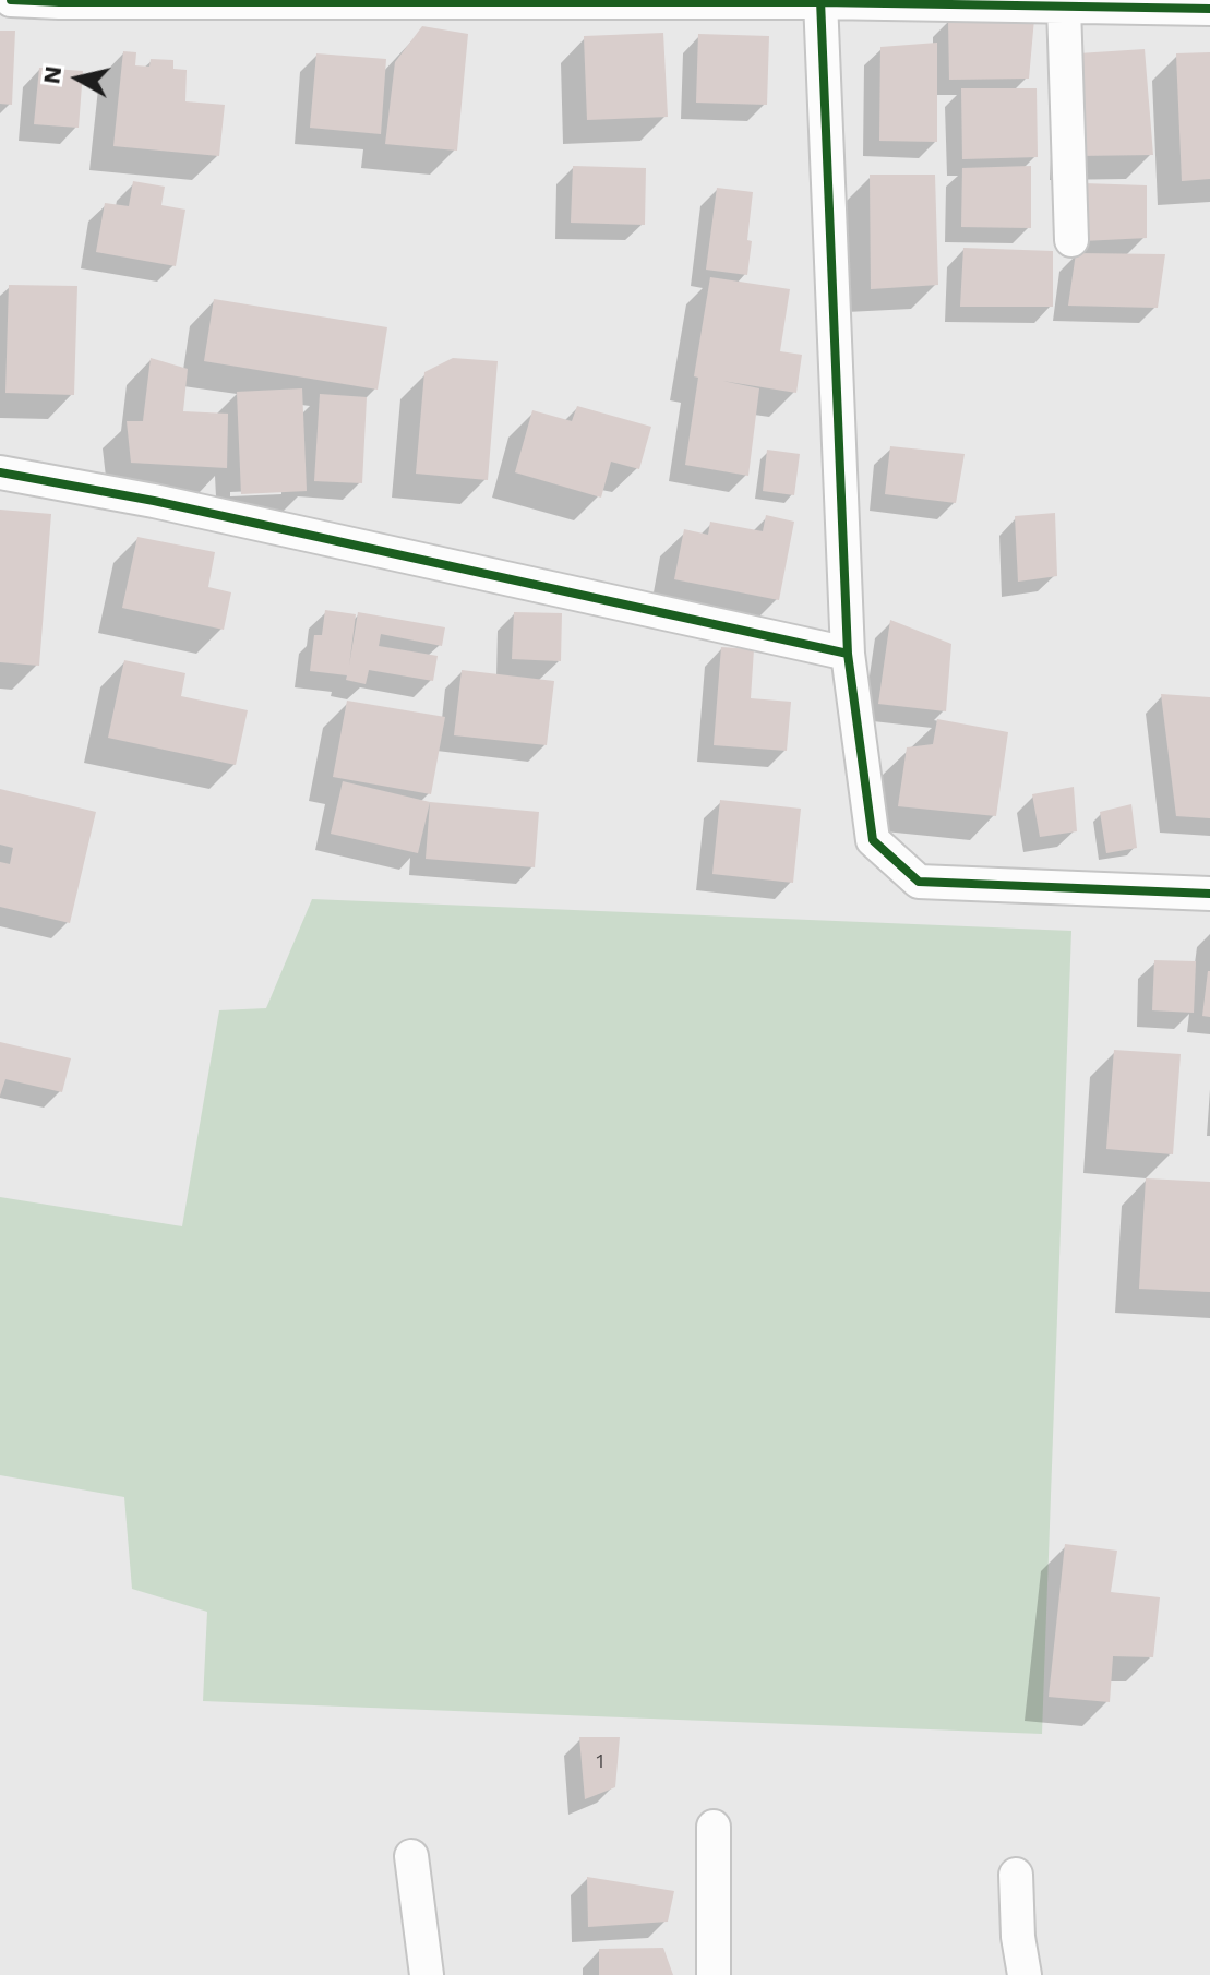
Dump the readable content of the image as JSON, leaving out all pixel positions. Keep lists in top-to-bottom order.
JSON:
{
  "house_numbers": ["1"],
  "north": "left"
}
